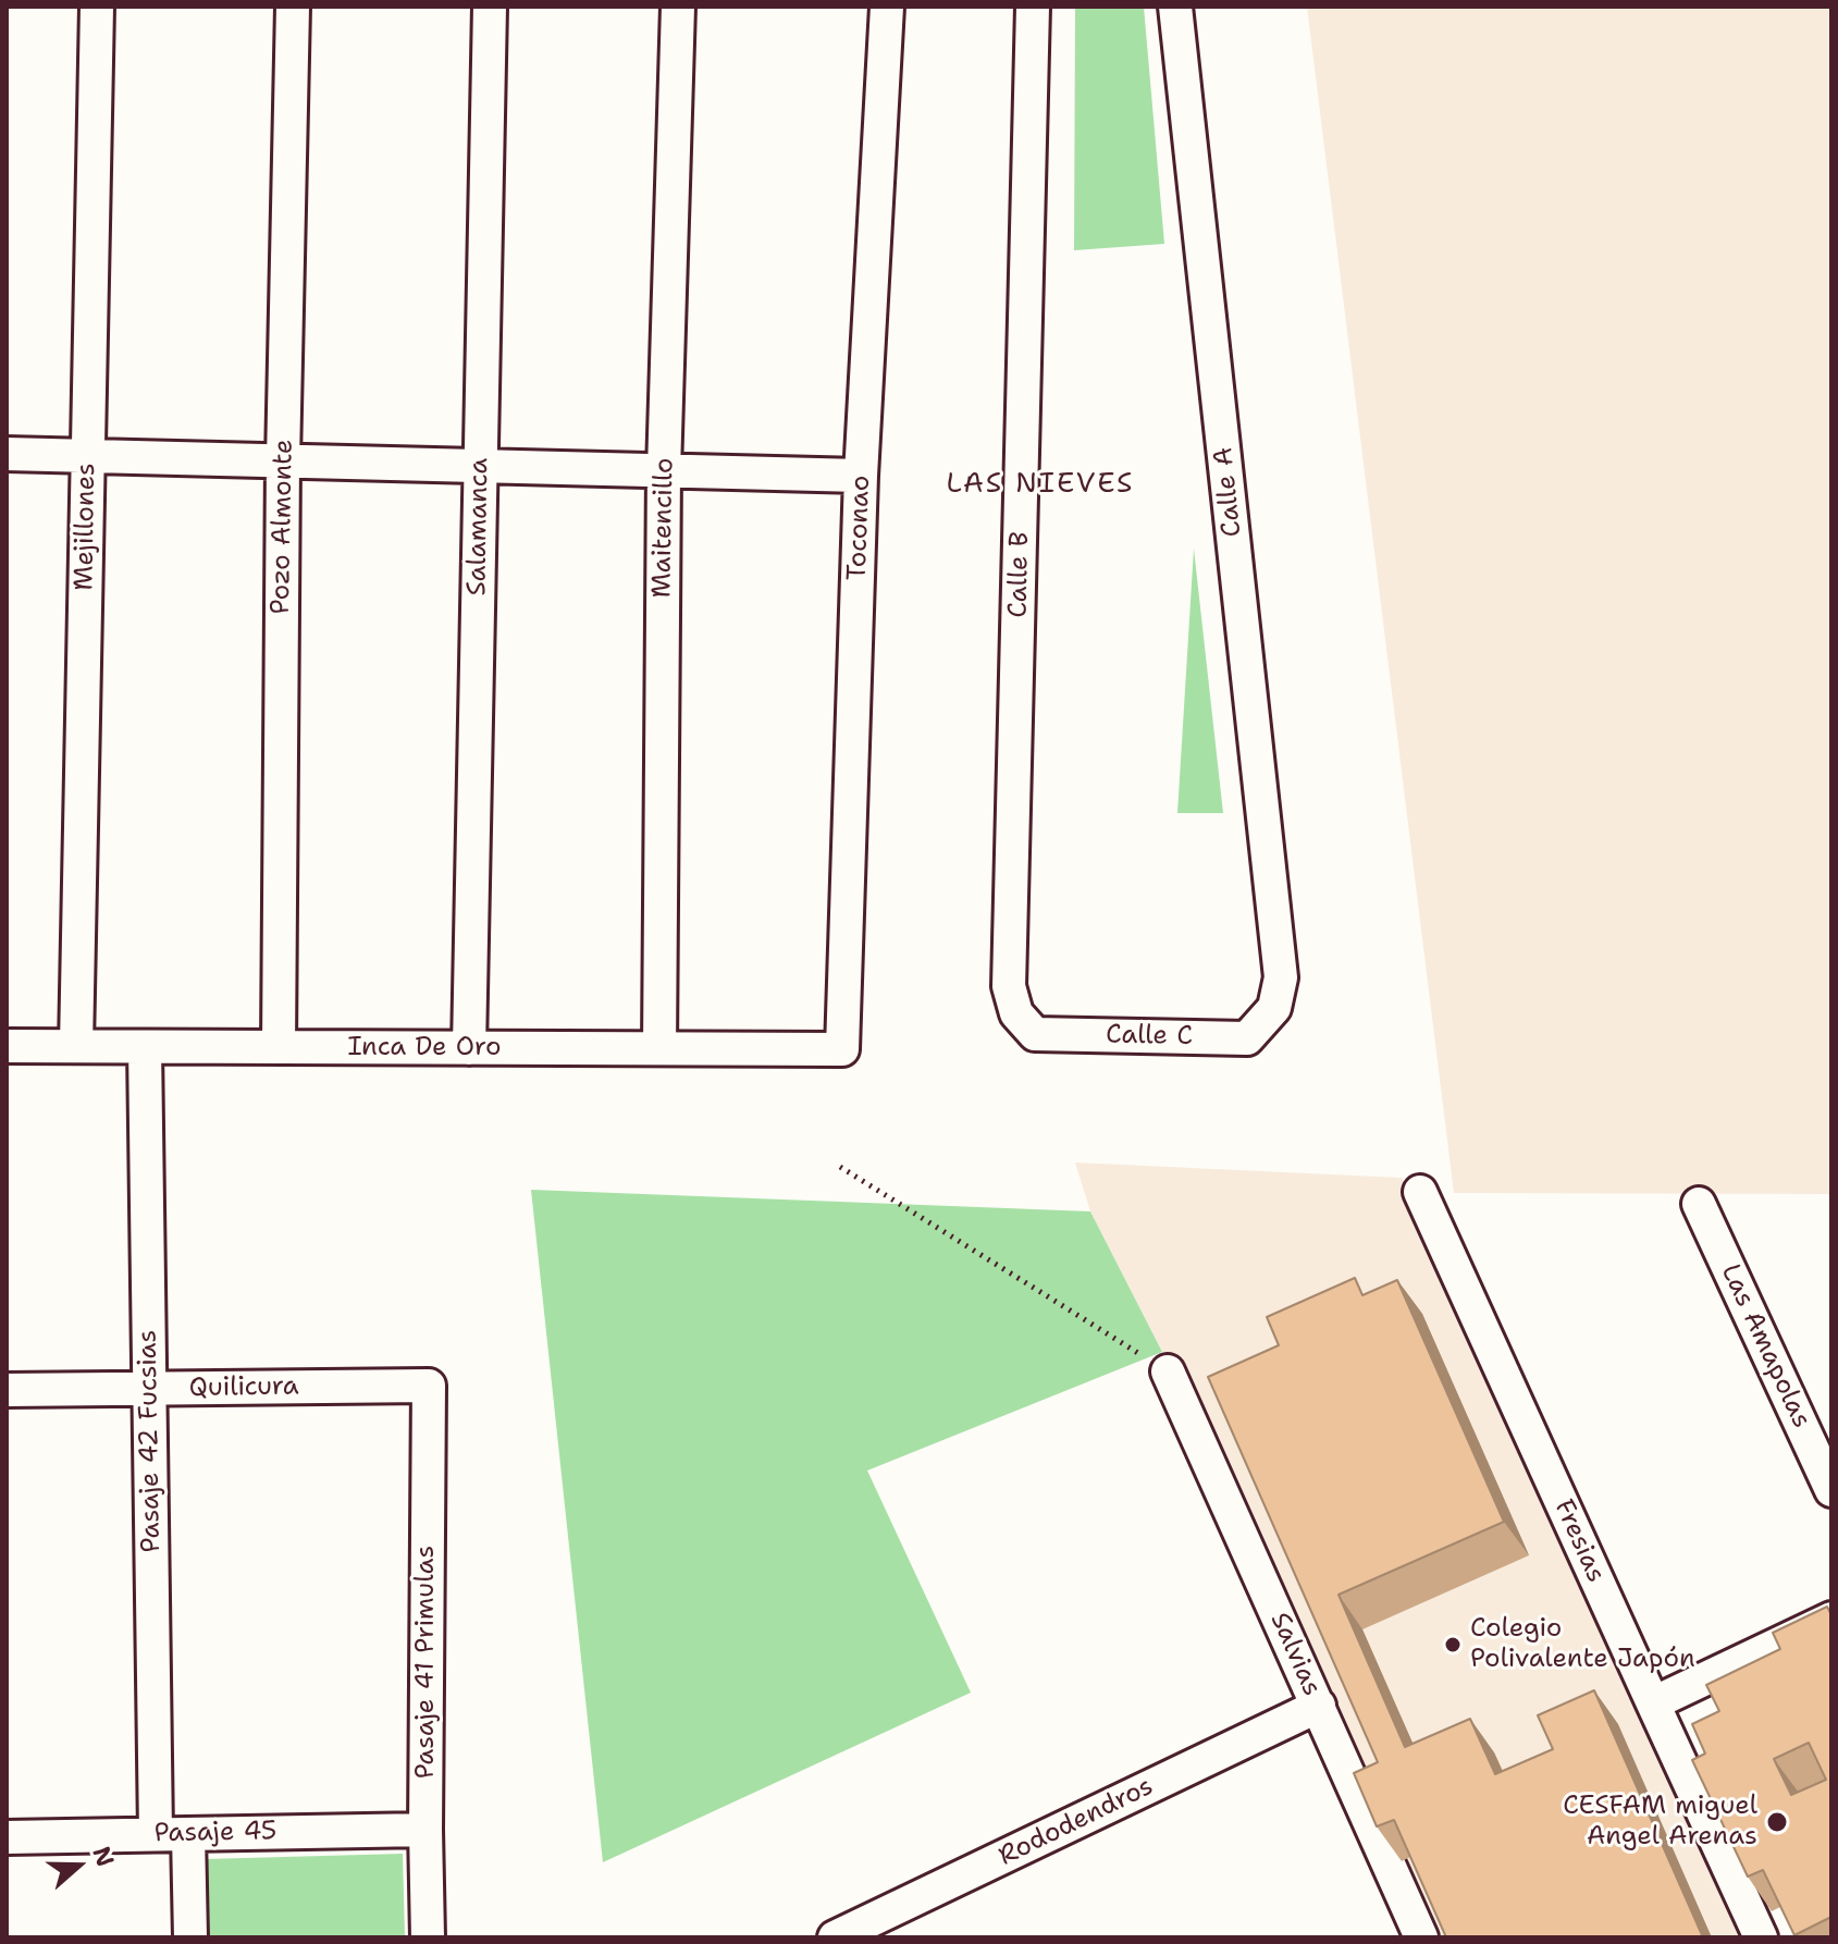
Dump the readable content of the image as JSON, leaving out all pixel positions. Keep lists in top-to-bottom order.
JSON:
{
  "streets": {
    "street": [
      "Calle A",
      "Mejillones",
      "Pozo Almonte",
      "Salamanca",
      "Maitencillo",
      "Toconao",
      "Calle B",
      "Calle C",
      "Inca De Oro",
      "Las Amapolas",
      "Quilicura",
      "Pasaje 42 Fucsias",
      "Fresias",
      "Salvias",
      "Pasaje 41 Primulas",
      "Rododendros",
      "Pasaje 45"
    ]
  },
  "crossings": [
    ["Calle A", "Calle C"],
    ["Mejillones", "Inca De Oro"],
    ["Pozo Almonte", "Inca De Oro"],
    ["Salamanca", "Inca De Oro"],
    ["Maitencillo", "Inca De Oro"],
    ["Toconao", "Inca De Oro"],
    ["Calle B", "Calle C"],
    ["Inca De Oro", "Pasaje 42 Fucsias"],
    ["Quilicura", "Pasaje 42 Fucsias"],
    ["Quilicura", "Pasaje 41 Primulas"],
    ["Pasaje 42 Fucsias", "Pasaje 45"],
    ["Salvias", "Rododendros"],
    ["Pasaje 41 Primulas", "Pasaje 45"]
  ],
  "districts": ["LAS NIEVES"],
  "places": ["Colegio Polivalente Japón", "CESFAM miguel Angel Arenas"],
  "north": "right"
}
